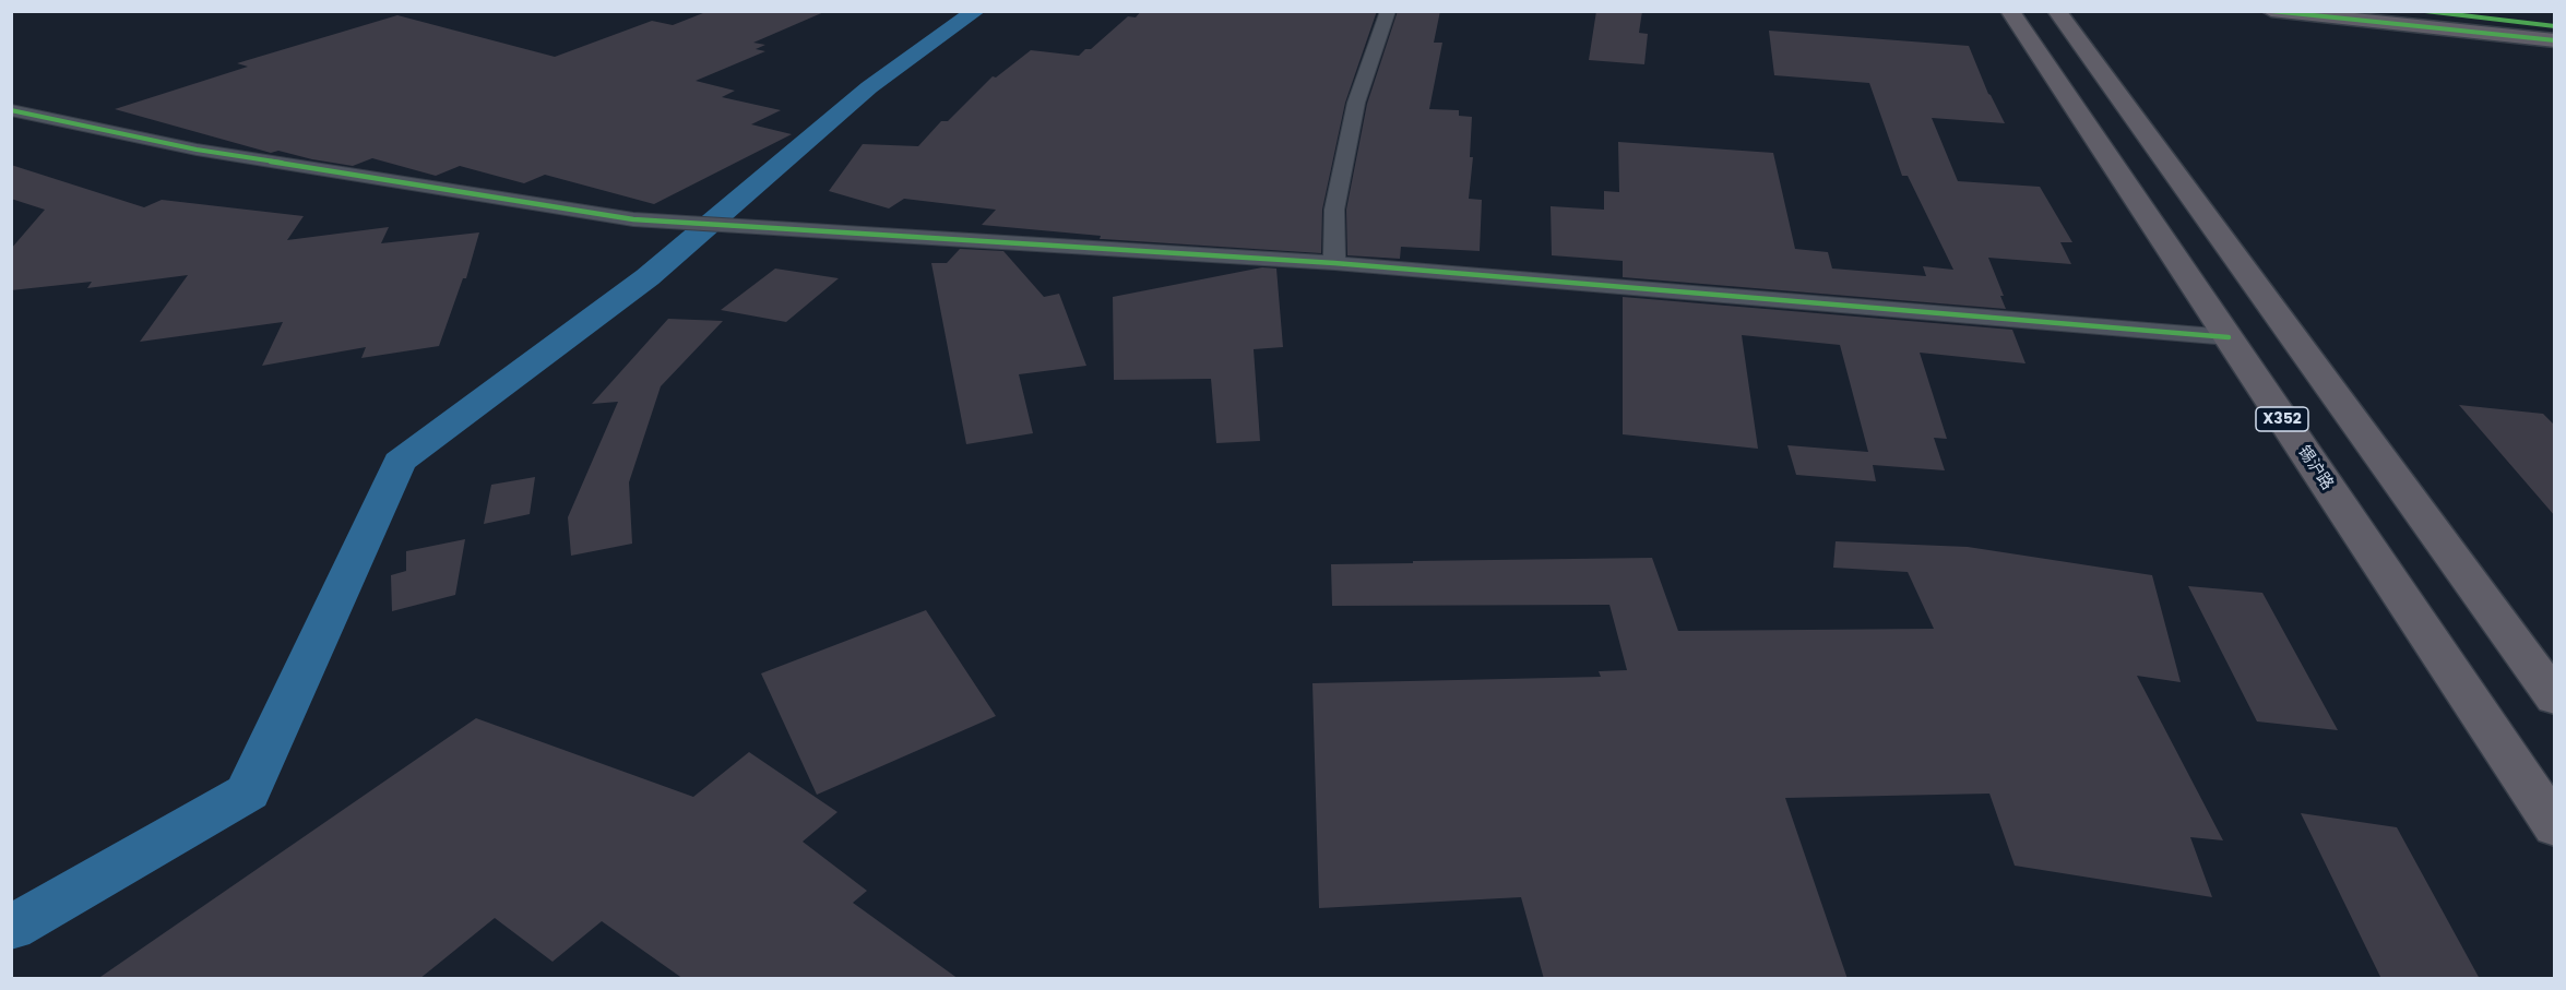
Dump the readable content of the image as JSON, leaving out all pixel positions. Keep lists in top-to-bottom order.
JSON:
{
  "streets": {
    "main road": ["X352", "锡沪路"]
  }
}
